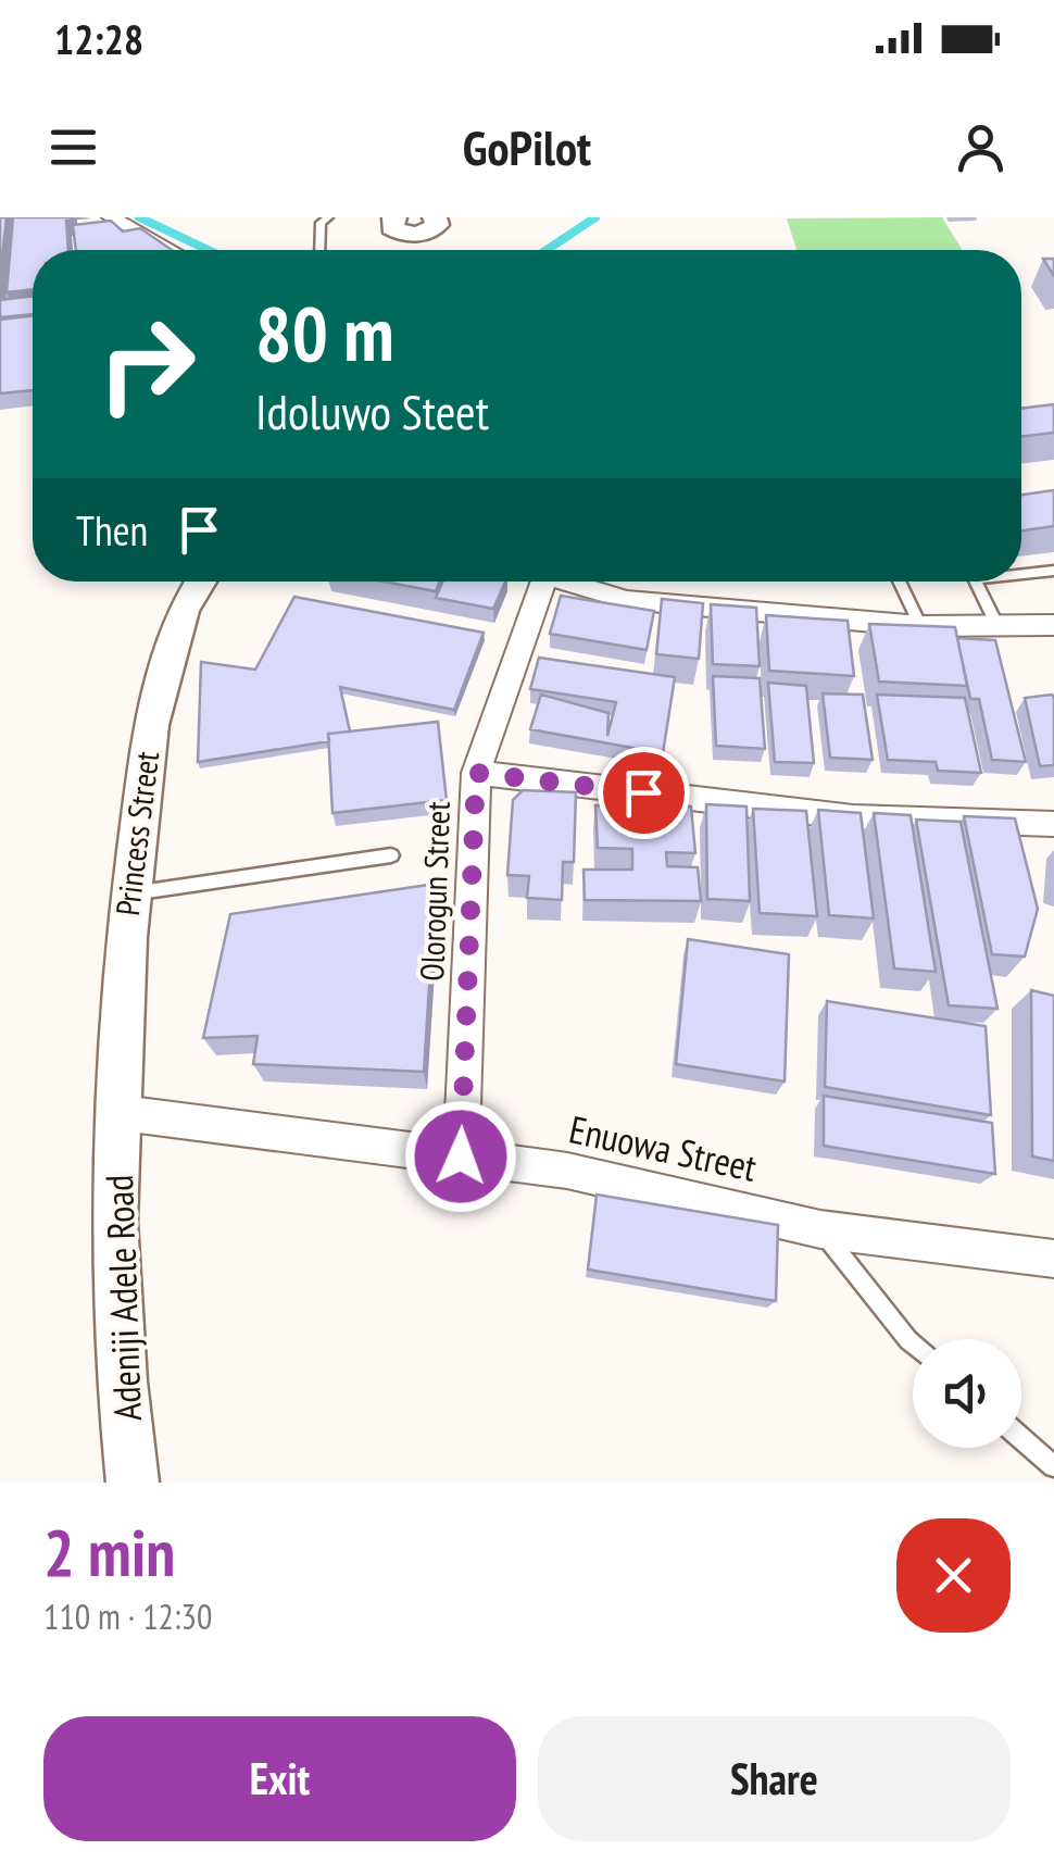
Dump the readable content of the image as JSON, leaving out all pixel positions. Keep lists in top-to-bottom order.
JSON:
{
  "streets": {
    "street": [
      "Princess Street",
      "Olorogun Street",
      "Enuowa Street",
      "Adeniji Adele Road"
    ]
  },
  "crossings": [
    ["Princess Street", "Enuowa Street"],
    ["Princess Street", "Adeniji Adele Road"],
    ["Olorogun Street", "Enuowa Street"],
    ["Enuowa Street", "Adeniji Adele Road"]
  ],
  "page": {
    "status": "12:28",
    "header": "GoPilot",
    "turn": ["80 m", "Idoluwo Steet"],
    "then": "Then",
    "heading": ["2 min", "110 m · 12:30"],
    "buttons": ["Exit", "Share"]
  }
}
